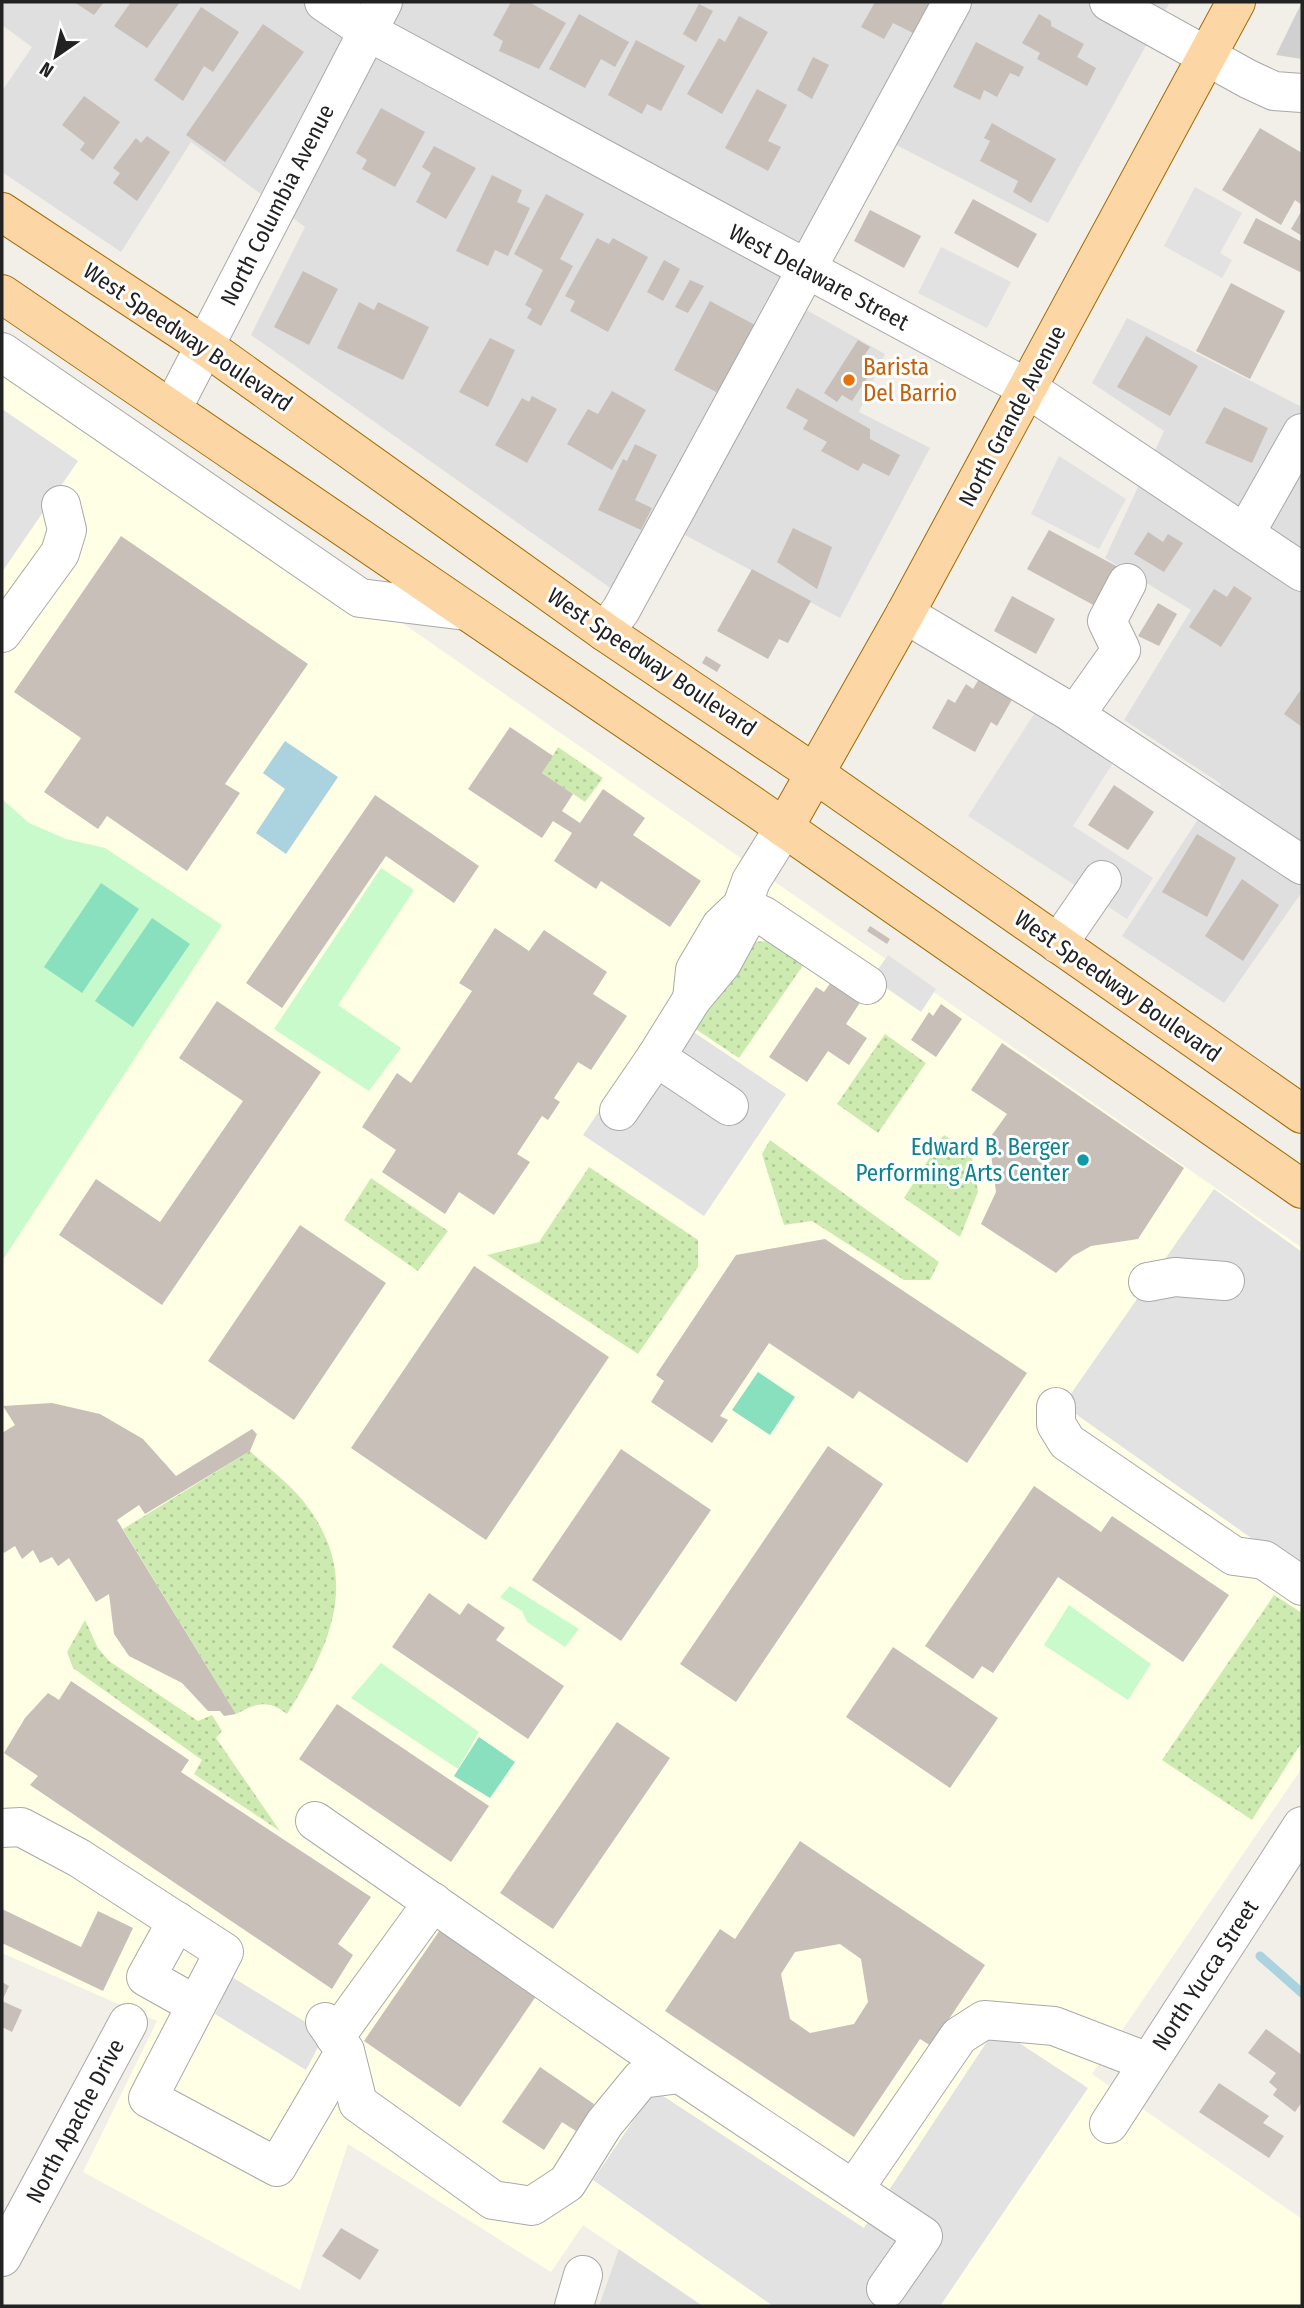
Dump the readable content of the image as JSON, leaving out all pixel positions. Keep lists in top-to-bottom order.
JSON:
{
  "streets": {
    "main road": ["West Speedway Boulevard", "North Grande Avenue"],
    "street": [
      "North Columbia Avenue",
      "West Delaware Street",
      "North Yucca Street",
      "North Apache Drive"
    ]
  },
  "crossings": [
    ["North Columbia Avenue", "West Delaware Street"],
    ["North Columbia Avenue", "West Speedway Boulevard"],
    ["West Delaware Street", "North Grande Avenue"],
    ["West Speedway Boulevard", "North Grande Avenue"]
  ],
  "places": ["Barista Del Barrio", "Edward B. Berger Performing Arts Center"],
  "north": "bottom left"
}
